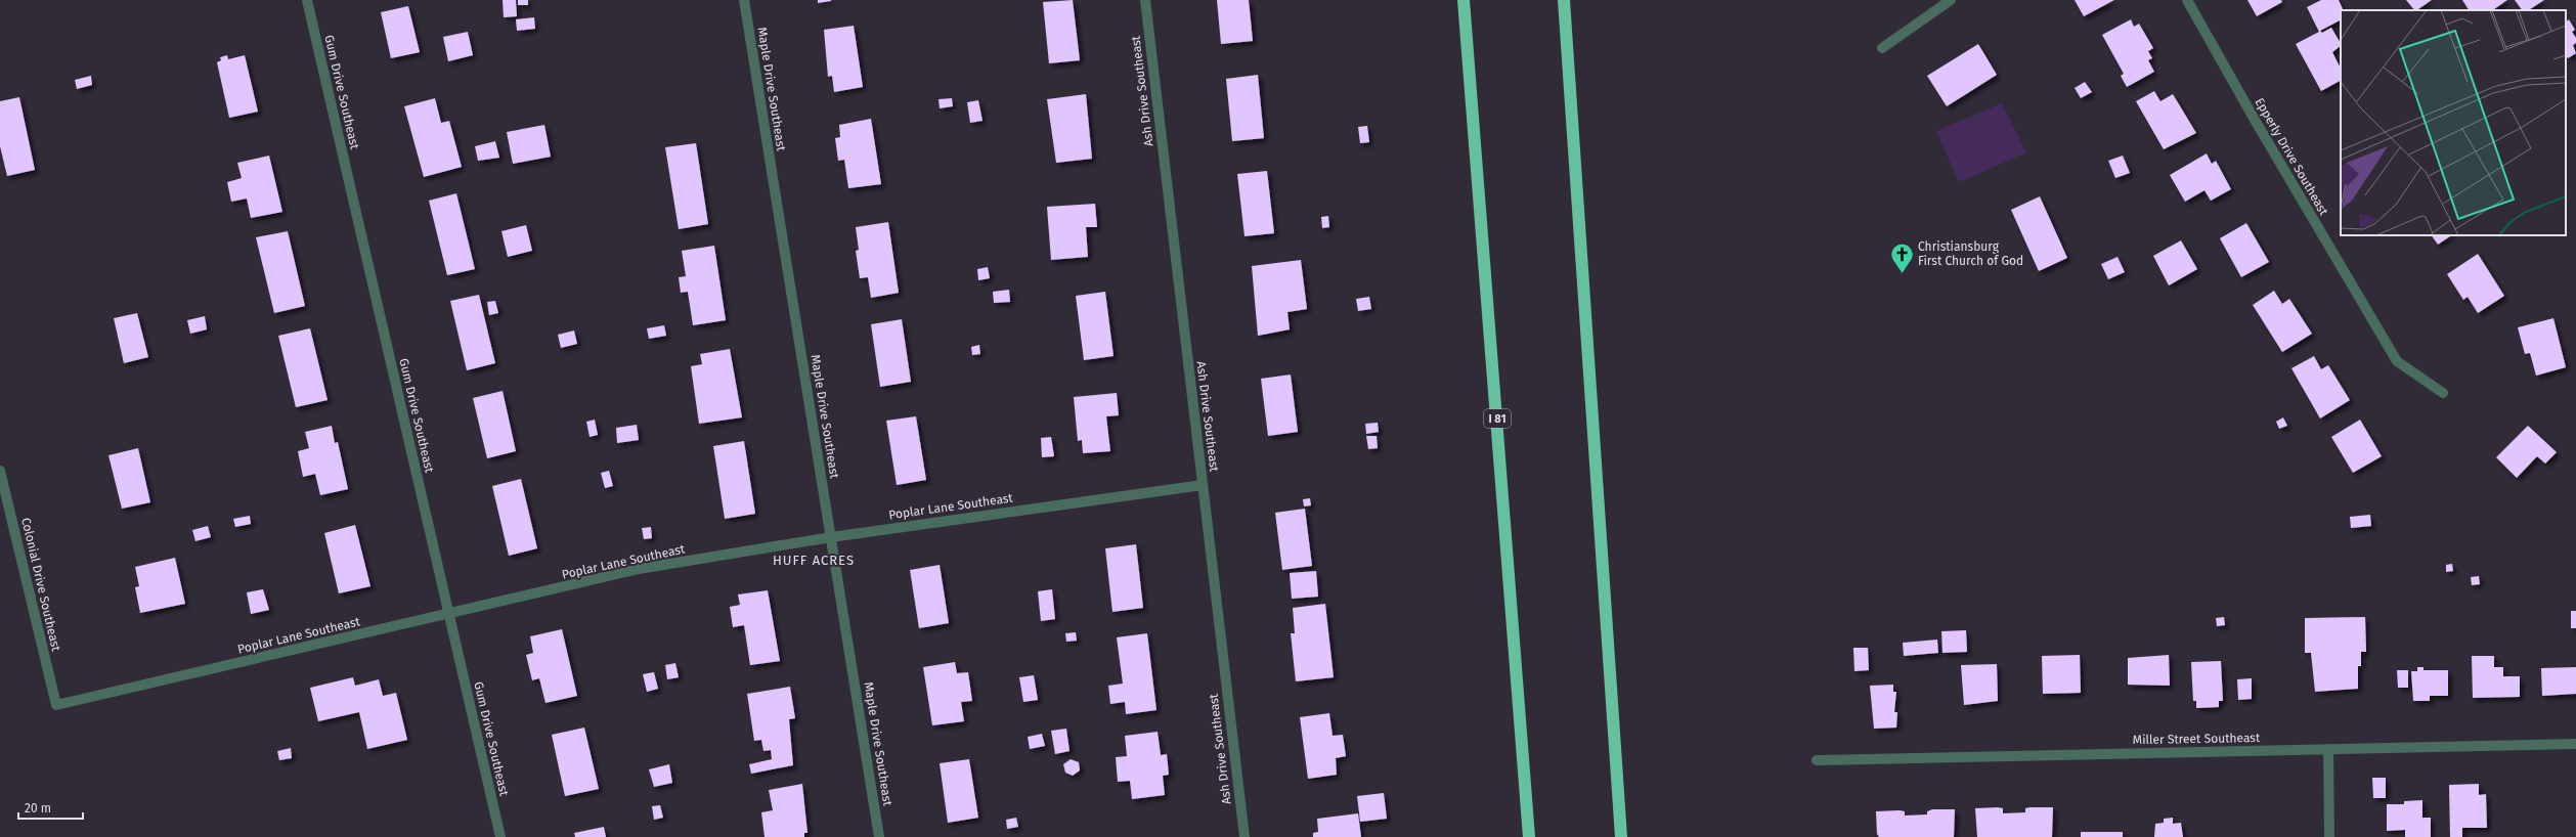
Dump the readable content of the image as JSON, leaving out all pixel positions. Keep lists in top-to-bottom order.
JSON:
{
  "streets": {
    "highway": ["I 81"],
    "street": [
      "Maple Drive Southeast",
      "Ash Drive Southeast",
      "Gum Drive Southeast",
      "Epperly Drive Southeast",
      "Poplar Lane Southeast",
      "Colonial Drive Southeast",
      "Miller Street Southeast"
    ]
  },
  "crossings": [
    ["Maple Drive Southeast", "Poplar Lane Southeast"],
    ["Ash Drive Southeast", "Poplar Lane Southeast"],
    ["Gum Drive Southeast", "Poplar Lane Southeast"],
    ["Poplar Lane Southeast", "Colonial Drive Southeast"]
  ],
  "districts": ["HUFF ACRES"],
  "places": {
    "church": ["Christiansburg First Church of God"]
  },
  "scale_bar": "20 m"
}
